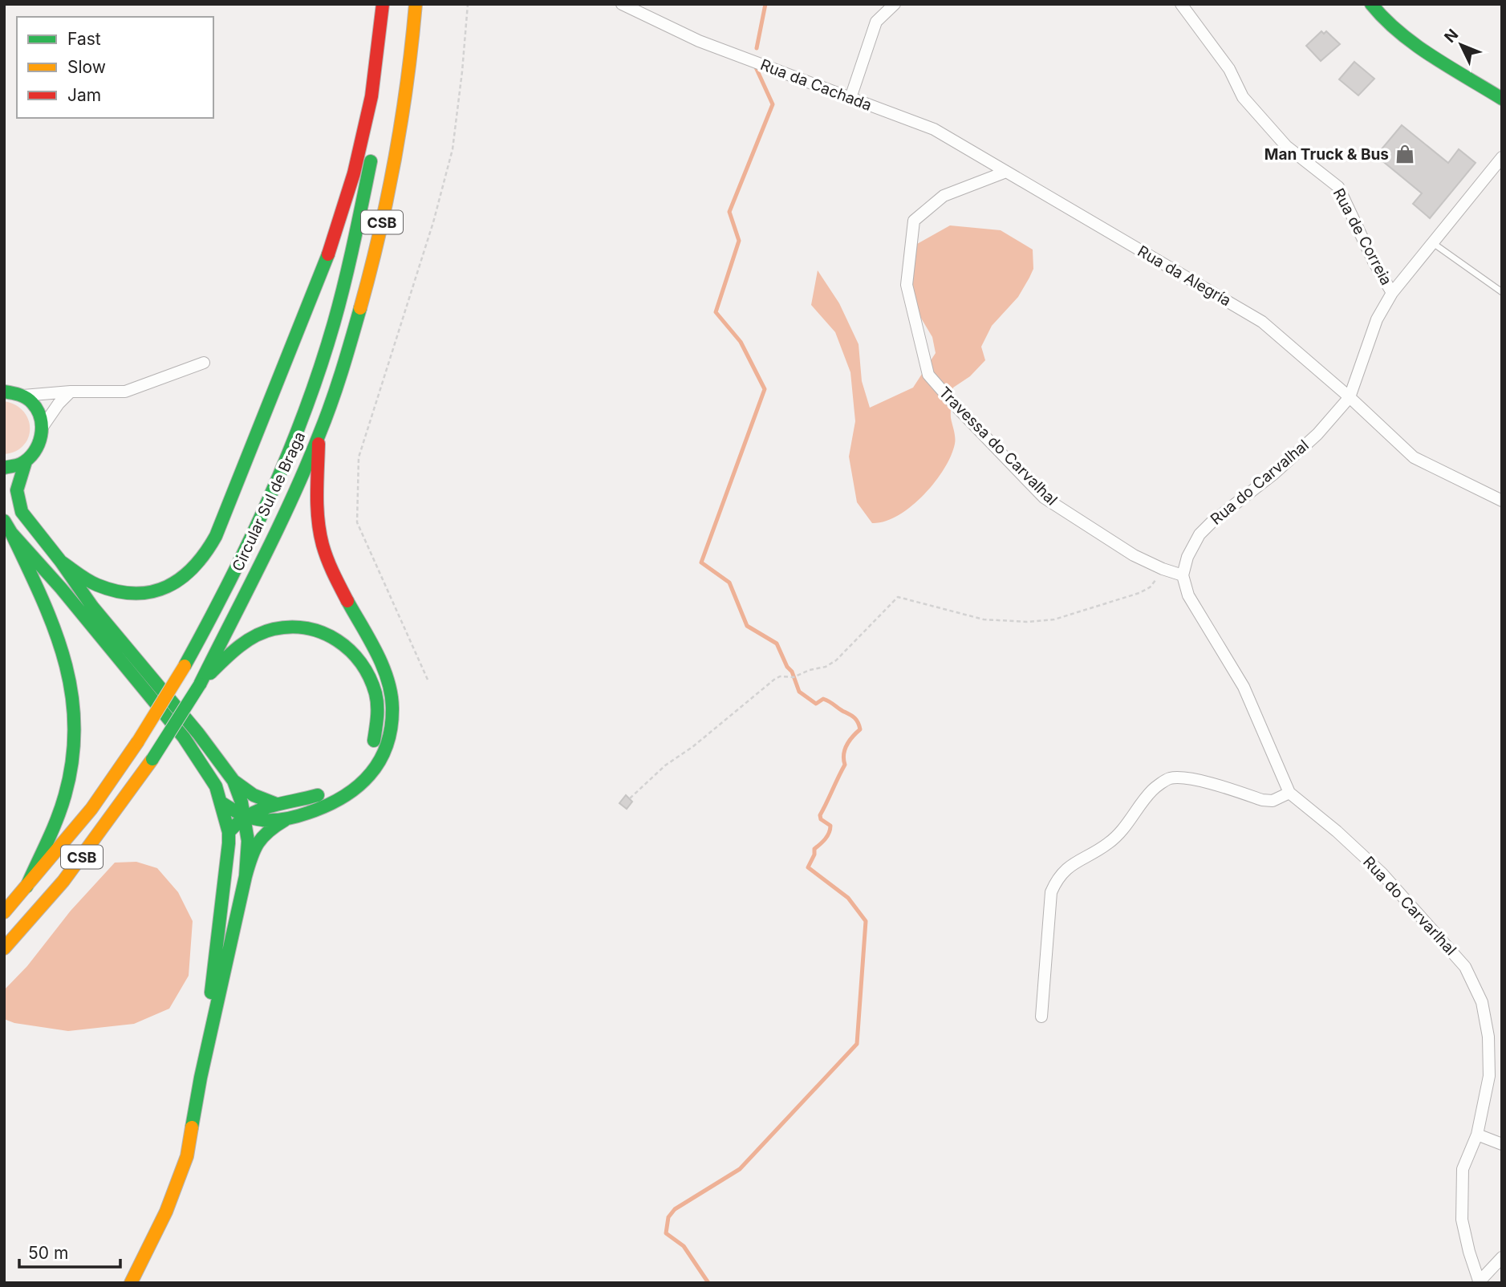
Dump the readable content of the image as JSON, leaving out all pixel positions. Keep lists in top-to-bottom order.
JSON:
{
  "streets": {
    "main road": ["CSB", "Circular Sul de Braga"],
    "street": [
      "Rua da Cachada",
      "Rua de Correia",
      "Rua da Alegría",
      "Travessa do Carvalhal",
      "Rua do Carvalhal",
      "Rua do Carvarlhal"
    ]
  },
  "crossings": [
    ["Rua da Cachada", "Rua da Alegría"],
    ["Rua da Cachada", "Travessa do Carvalhal"],
    ["Rua da Alegría", "Travessa do Carvalhal"],
    ["Rua da Alegría", "Rua do Carvalhal"],
    ["Travessa do Carvalhal", "Rua do Carvalhal"],
    ["Travessa do Carvalhal", "Rua do Carvarlhal"],
    ["Rua do Carvalhal", "Rua do Carvarlhal"]
  ],
  "places": {
    "shop": ["Man Truck & Bus"]
  },
  "legend": ["Fast", "Slow", "Jam"],
  "scale_bar": "50 m",
  "north": "top left"
}
